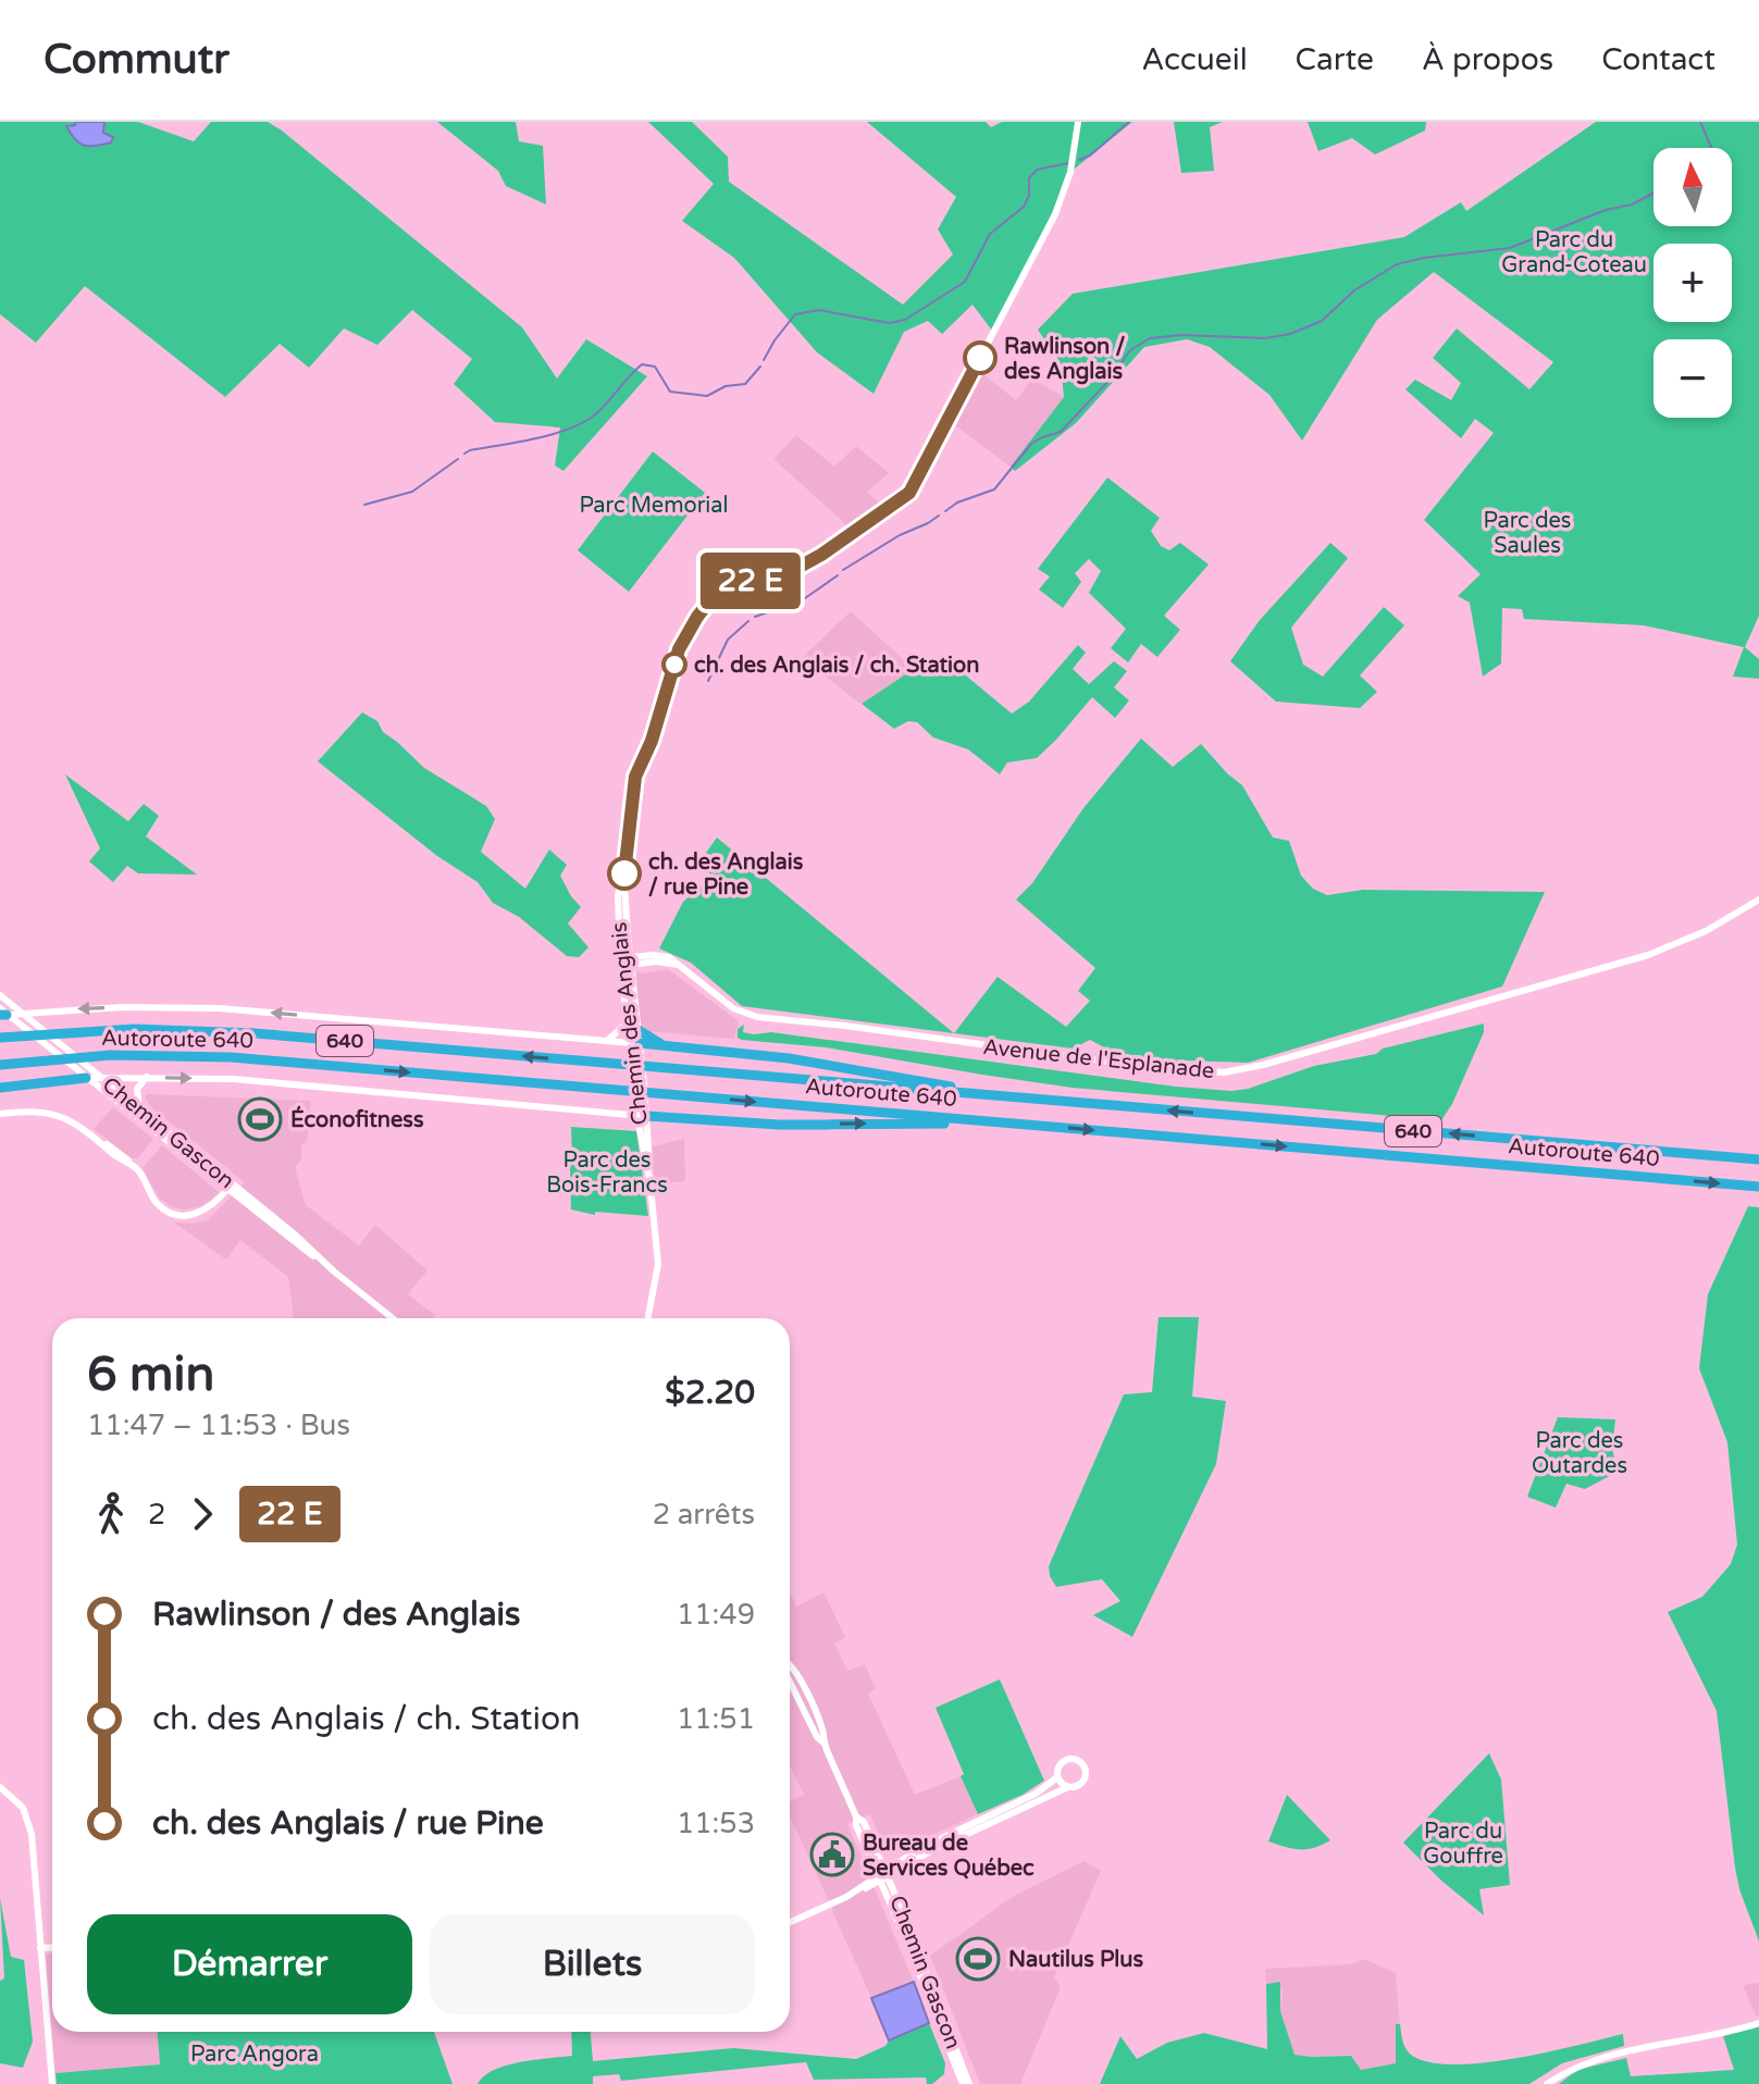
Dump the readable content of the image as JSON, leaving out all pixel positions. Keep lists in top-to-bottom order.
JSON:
{
  "streets": {
    "highway": ["Autoroute 640", "640"],
    "street": ["Chemin des Anglais", "Avenue de l'Esplanade", "Chemin Gascon"]
  },
  "crossings": [
    ["Chemin des Anglais", "Avenue de l'Esplanade"]
  ],
  "parks": [
    "Parc du Grand-Coteau",
    "Parc Memorial",
    "Parc des Saules",
    "Parc des Bois-Francs",
    "Parc des Outardes",
    "Parc du Gouffre",
    "Parc Angora"
  ],
  "places": {
    "other": ["Rawlinson / des Anglais", "ch. des Anglais / ch. Station", "ch. des Anglais / rue Pine"],
    "sports": ["Éconofitness", "Nautilus Plus"],
    "public building": ["Bureau de Services Québec"]
  },
  "north": "top",
  "page": {
    "header": "Commutr",
    "nav": [
      "Accueil",
      "Carte",
      "À propos",
      "Contact"
    ],
    "on_map": "22 E",
    "map_buttons": ["+", "−"],
    "heading": ["6 min", "11:47 – 11:53 · Bus", "$2.20"],
    "legs": ["2", "22 E", "2 arrêts"],
    "list": [
      {
        "name": "Rawlinson / des Anglais",
        "value": "11:49"
      },
      {
        "name": "ch. des Anglais / ch. Station",
        "value": "11:51"
      },
      {
        "name": "ch. des Anglais / rue Pine",
        "value": "11:53"
      }
    ],
    "buttons": ["Démarrer", "Billets"]
  }
}
